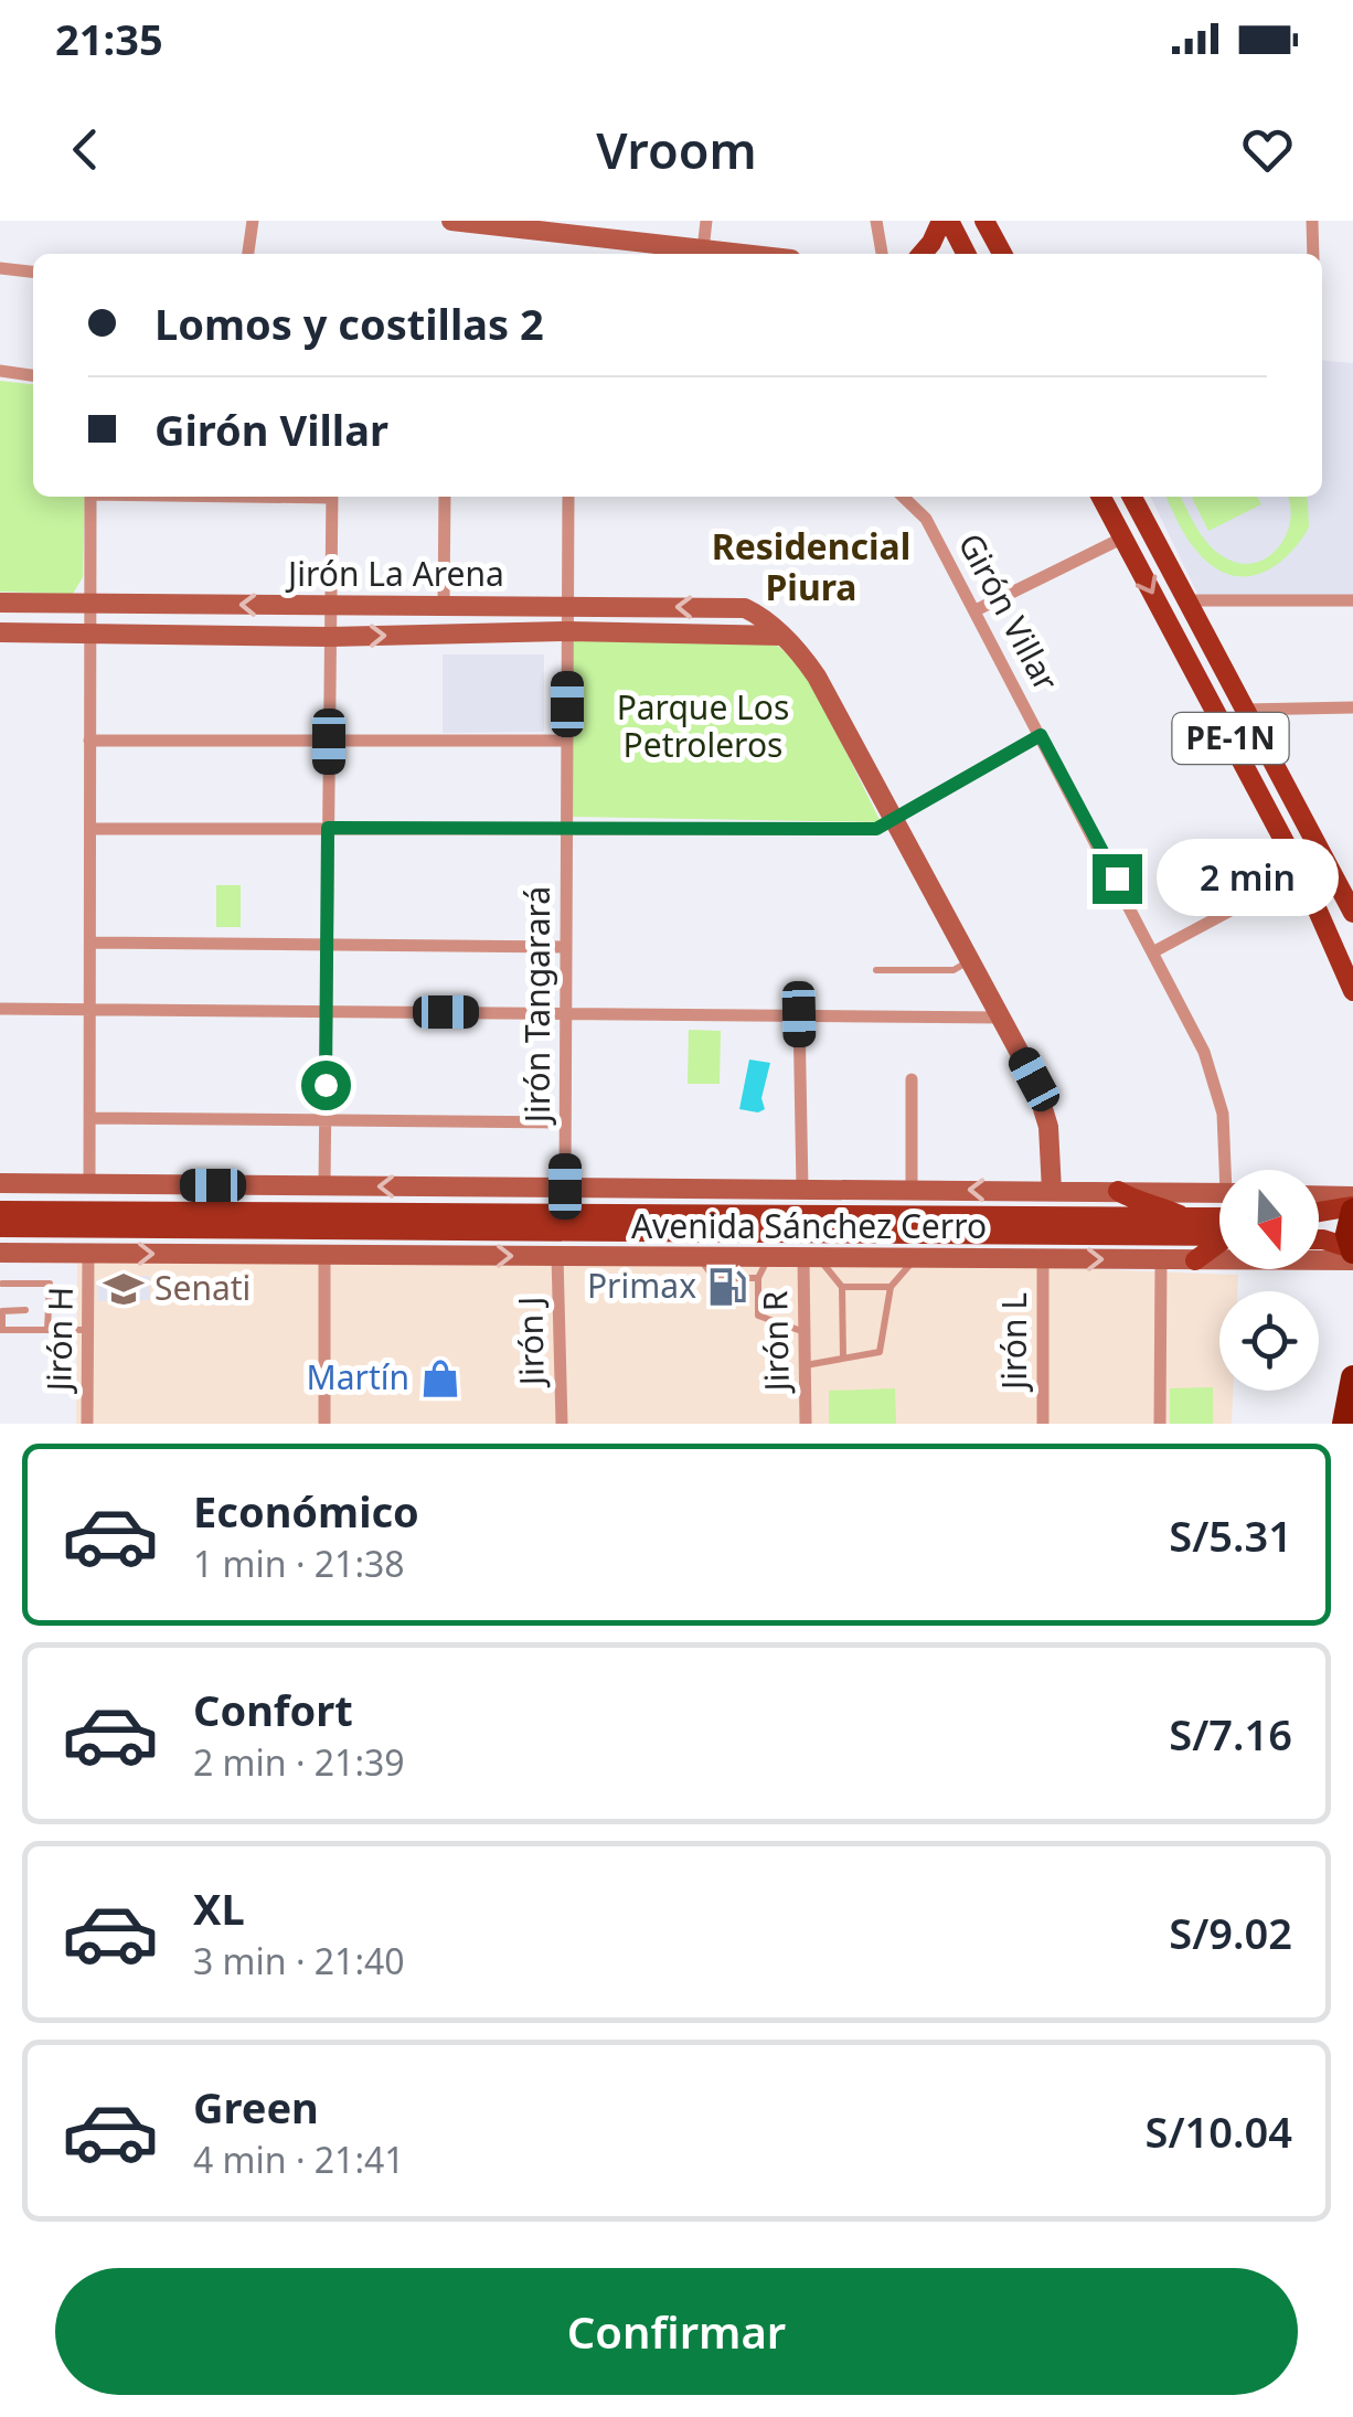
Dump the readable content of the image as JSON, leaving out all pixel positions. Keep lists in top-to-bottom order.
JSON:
{
  "streets": {
    "main road": ["Jirón La Arena", "PE-1N", "Avenida Sánchez Cerro"],
    "street": [
      "Girón Villar",
      "Jirón Tangarará",
      "Jirón H",
      "Jirón J",
      "Jirón R",
      "Jirón L"
    ]
  },
  "crossings": [
    ["Jirón La Arena", "Jirón Tangarará"],
    ["Jirón La Arena", "Avenida Sánchez Cerro"],
    ["Jirón Tangarará", "Avenida Sánchez Cerro"],
    ["Avenida Sánchez Cerro", "Jirón H"],
    ["Avenida Sánchez Cerro", "Jirón J"],
    ["Avenida Sánchez Cerro", "Jirón R"],
    ["Avenida Sánchez Cerro", "Jirón L"]
  ],
  "districts": ["Residencial Piura"],
  "parks": ["Parque Los Petroleros"],
  "places": {
    "fuel station": ["Primax"],
    "school or university": ["Senati"],
    "shop": ["Martín"]
  },
  "north": "bottom",
  "page": {
    "status": "21:35",
    "header": "Vroom",
    "banner": ["Lomos y costillas 2", "Girón Villar"],
    "bubble": "2 min",
    "list": [
      {
        "name": "Económico",
        "note": "1 min · 21:38",
        "value": "S/5.31"
      },
      {
        "name": "Confort",
        "note": "2 min · 21:39",
        "value": "S/7.16"
      },
      {
        "name": "XL",
        "note": "3 min · 21:40",
        "value": "S/9.02"
      },
      {
        "name": "Green",
        "note": "4 min · 21:41",
        "value": "S/10.04"
      }
    ],
    "buttons": "Confirmar"
  }
}
